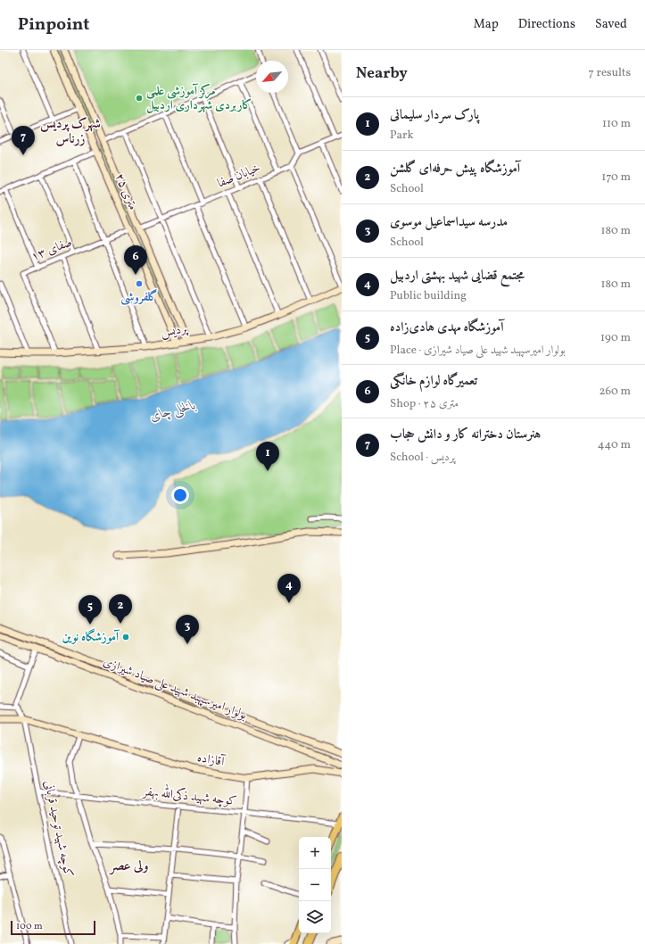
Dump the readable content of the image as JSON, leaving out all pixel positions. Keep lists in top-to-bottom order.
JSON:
{
  "streets": {
    "street": [
      "خیابان صفا",
      "۲۵ متری",
      "صفای ۱۳",
      "پردیس",
      "بولوار امیرسپهبد شهید علی صیاد شیرازی",
      "آقازاده",
      "کوچه شهید ذکی‌الله بهفر",
      "کوچه شهید توحید قربانی"
    ]
  },
  "crossings": [
    ["خیابان صفا", "۲۵ متری"],
    ["۲۵ متری", "صفای ۱۳"],
    ["۲۵ متری", "پردیس"],
    ["صفای ۱۳", "پردیس"],
    ["آقازاده", "کوچه شهید توحید قربانی"],
    ["کوچه شهید ذکی‌الله بهفر", "کوچه شهید توحید قربانی"]
  ],
  "districts": ["شهرک پردیس زرناس", "ولی عصر"],
  "water": ["بالخلی چای"],
  "places": ["مرکز آموزشی علمی کاربردی شهرداری اردبیل", "گلفروشی", "آموزشگاه نوین"],
  "scale_bar": "100 m",
  "north": "bottom left",
  "page": {
    "header": "Pinpoint",
    "nav": ["Map", "Directions", "Saved"],
    "heading": ["Nearby", "7 results"],
    "list": [
      {
        "mark": "1",
        "name": "پارک سردار سلیمانی",
        "note": "Park",
        "value": "110 m"
      },
      {
        "mark": "2",
        "name": "آموزشگاه پیش حرفه‌ای گلشن",
        "note": "School",
        "value": "170 m"
      },
      {
        "mark": "3",
        "name": "مدرسه سیداسماعیل موسوی",
        "note": "School",
        "value": "180 m"
      },
      {
        "mark": "4",
        "name": "مجتمع قضایی شهید بهشتی اردبیل",
        "note": "Public building",
        "value": "180 m"
      },
      {
        "mark": "5",
        "name": "آموزشگاه مهدی هادی‌زاده",
        "note": "Place · بولوار امیرسپهبد شهید علی صیاد شیرازی",
        "value": "190 m"
      },
      {
        "mark": "6",
        "name": "تعمیرگاه لوازم خانگی",
        "note": "Shop · ۲۵ متری",
        "value": "260 m"
      },
      {
        "mark": "7",
        "name": "هنرستان دخترانه کار و دانش حجاب",
        "note": "School · پردیس",
        "value": "440 m"
      }
    ],
    "pins": [
      "7",
      "6",
      "1",
      "4",
      "2",
      "5",
      "3"
    ],
    "map_buttons": ["+", "−"],
    "scale": "100 m"
  }
}
